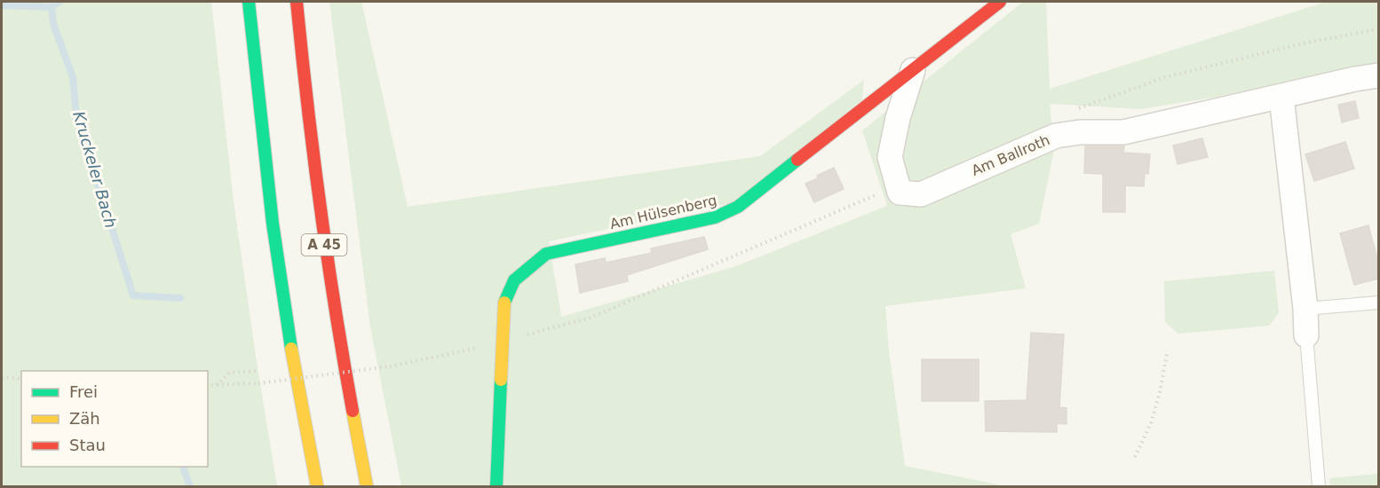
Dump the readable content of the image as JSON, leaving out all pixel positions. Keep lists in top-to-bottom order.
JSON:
{
  "streets": {
    "main road": ["Am Hülsenberg", "A 45"],
    "street": ["Am Ballroth"]
  },
  "water": ["Kruckeler Bach"],
  "legend": ["Frei", "Zäh", "Stau"]
}
